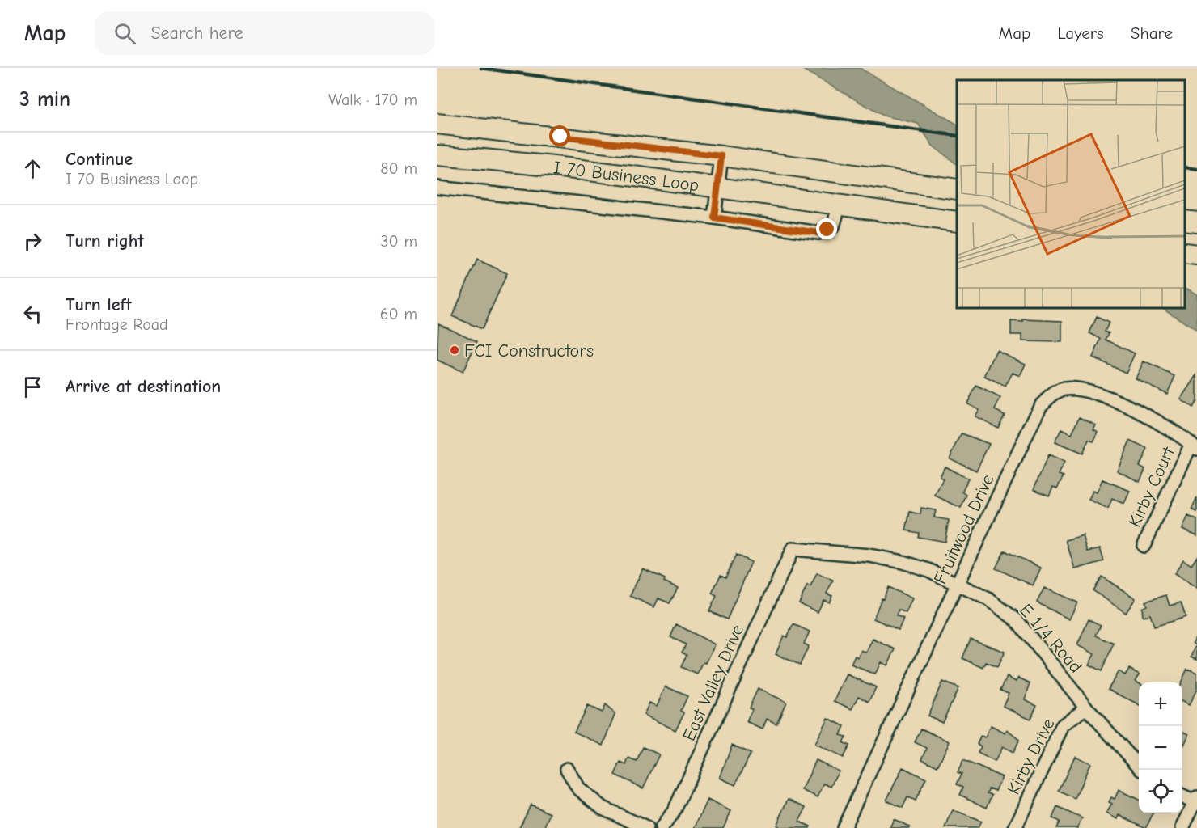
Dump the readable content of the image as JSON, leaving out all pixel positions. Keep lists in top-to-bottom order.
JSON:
{
  "streets": {
    "main road": ["I 70 Business Loop"],
    "street": [
      "Kirby Court",
      "Fruitwood Drive",
      "E 1/4 Road",
      "East Valley Drive",
      "Kirby Drive"
    ]
  },
  "crossings": [
    ["Kirby Court", "Fruitwood Drive"],
    ["Fruitwood Drive", "E 1/4 Road"],
    ["E 1/4 Road", "East Valley Drive"],
    ["E 1/4 Road", "Kirby Drive"]
  ],
  "places": ["FCI Constructors"],
  "page": {
    "header": "Map",
    "search": "Search here",
    "nav": ["Map", "Layers", "Share"],
    "heading": ["3 min", "Walk · 170 m"],
    "list": [
      ["Continue", "I 70 Business Loop", "80 m"],
      ["Turn right", "30 m"],
      ["Turn left", "Frontage Road", "60 m"],
      "Arrive at destination"
    ],
    "map_buttons": ["+", "−"]
  }
}
